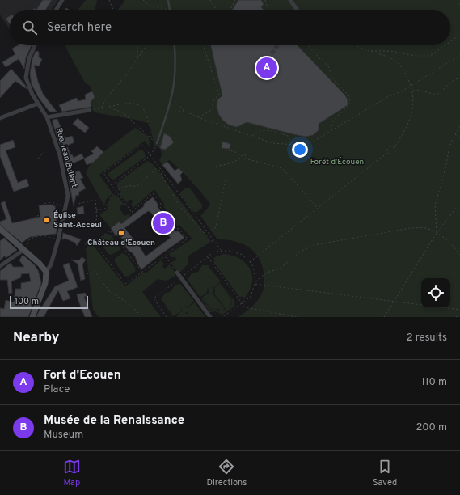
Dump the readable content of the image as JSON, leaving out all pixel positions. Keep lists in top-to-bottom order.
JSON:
{
  "streets": {
    "street": ["Rue Jean Bullant"]
  },
  "parks": ["Forêt d'Écouen"],
  "places": ["Église Saint-Acceul", "Château d'Ecouen"],
  "scale_bar": "100 m",
  "page": {
    "search": "Search here",
    "pins": ["A", "B"],
    "scale": "100 m",
    "heading": ["Nearby", "2 results"],
    "list": [
      {
        "mark": "A",
        "name": "Fort d'Ecouen",
        "note": "Place",
        "value": "110 m"
      },
      {
        "mark": "B",
        "name": "Musée de la Renaissance",
        "note": "Museum",
        "value": "200 m"
      }
    ],
    "nav": ["Map", "Directions", "Saved"]
  }
}
